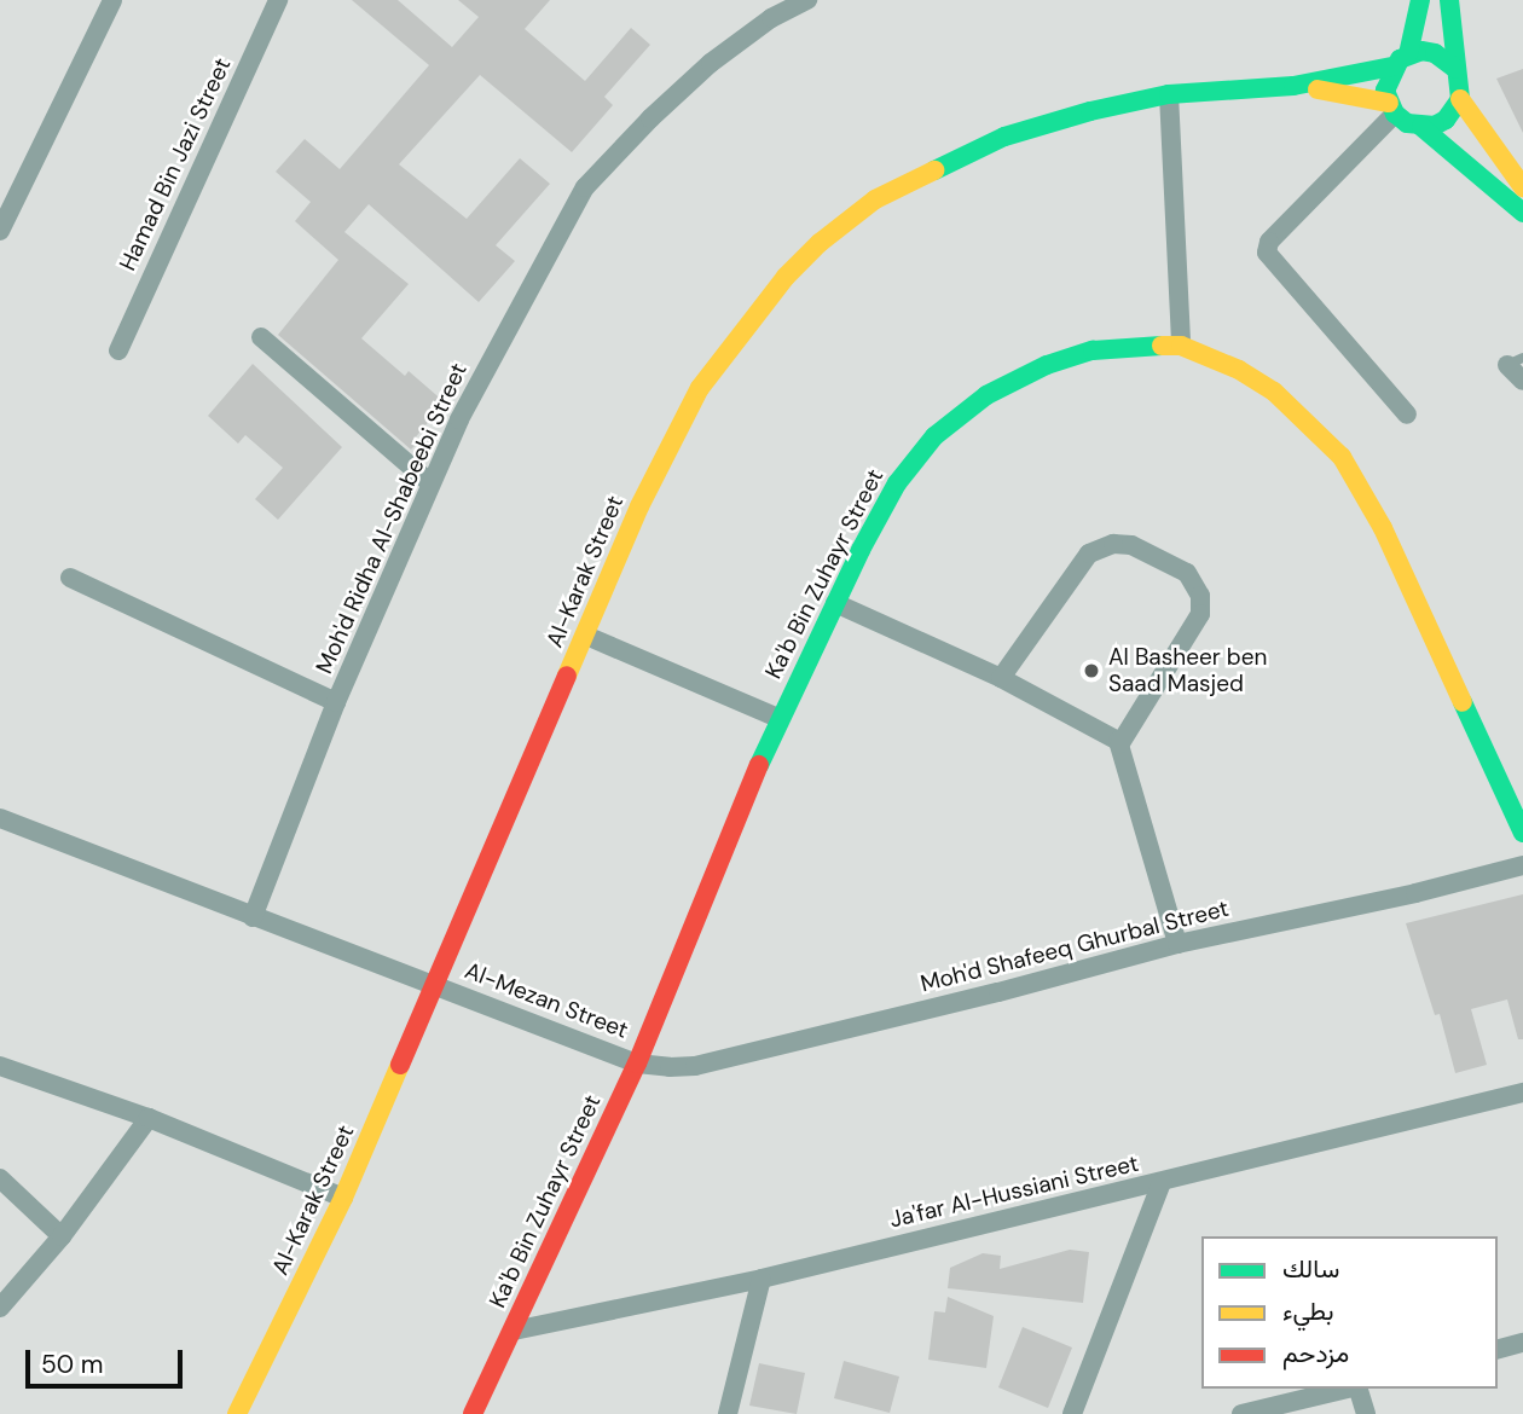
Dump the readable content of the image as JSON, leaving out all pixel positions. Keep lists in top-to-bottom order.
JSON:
{
  "streets": {
    "street": [
      "Hamad Bin Jazi Street",
      "Moh'd Ridha Al-Shabeebi Street",
      "Al-Karak Street",
      "Ka'b Bin Zuhayr Street",
      "Moh'd Shafeeq Ghurbal Street",
      "Al-Mezan Street",
      "Ja'far Al-Hussiani Street"
    ]
  },
  "crossings": [
    ["Al-Karak Street", "Al-Mezan Street"],
    ["Ka'b Bin Zuhayr Street", "Moh'd Shafeeq Ghurbal Street"],
    ["Ka'b Bin Zuhayr Street", "Al-Mezan Street"],
    ["Ka'b Bin Zuhayr Street", "Ja'far Al-Hussiani Street"],
    ["Moh'd Shafeeq Ghurbal Street", "Al-Mezan Street"]
  ],
  "places": ["Al Basheer ben Saad Masjed"],
  "legend": ["سالك", "بطيء", "مزدحم"],
  "scale_bar": "50 m"
}
